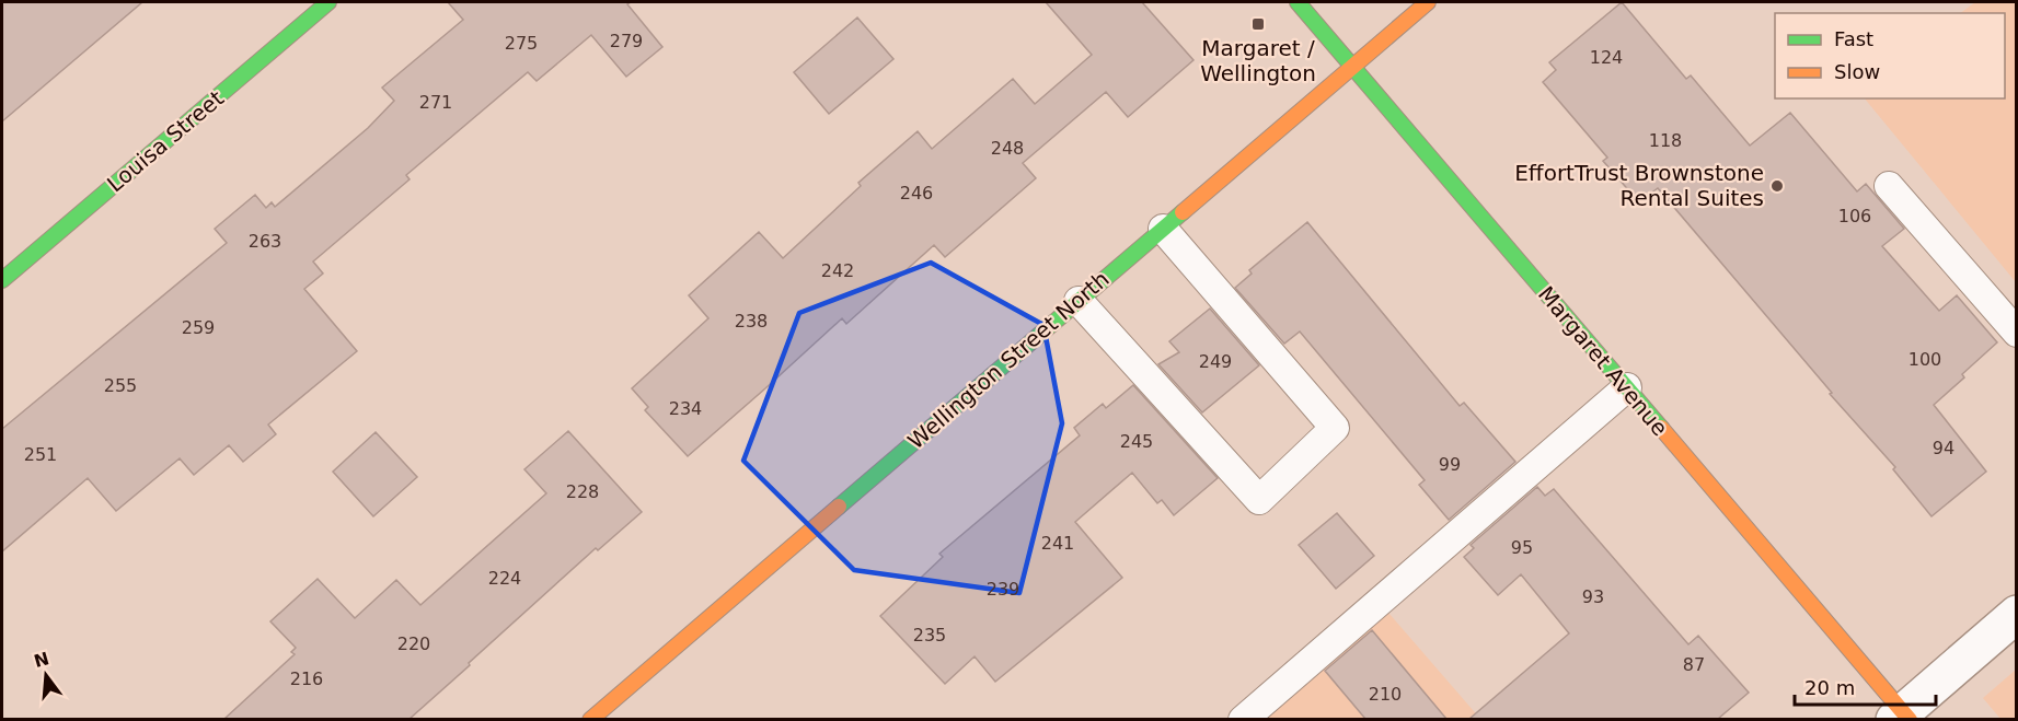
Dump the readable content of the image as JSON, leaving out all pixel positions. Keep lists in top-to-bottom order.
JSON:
{
  "streets": {
    "street": ["Louisa Street", "Wellington Street North", "Margaret Avenue"]
  },
  "crossings": [
    ["Wellington Street North", "Margaret Avenue"]
  ],
  "places": {
    "transit": ["Margaret / Wellington"],
    "other": ["EffortTrust Brownstone Rental Suites"]
  },
  "house_numbers": [
    "279",
    "275",
    "124",
    "271",
    "118",
    "248",
    "246",
    "106",
    "263",
    "242",
    "238",
    "259",
    "100",
    "249",
    "255",
    "234",
    "245",
    "94",
    "251",
    "99",
    "228",
    "241",
    "95",
    "224",
    "239",
    "93",
    "235",
    "220",
    "87",
    "216",
    "210"
  ],
  "legend": ["Fast", "Slow"],
  "scale_bar": "20 m",
  "north": "top"
}
